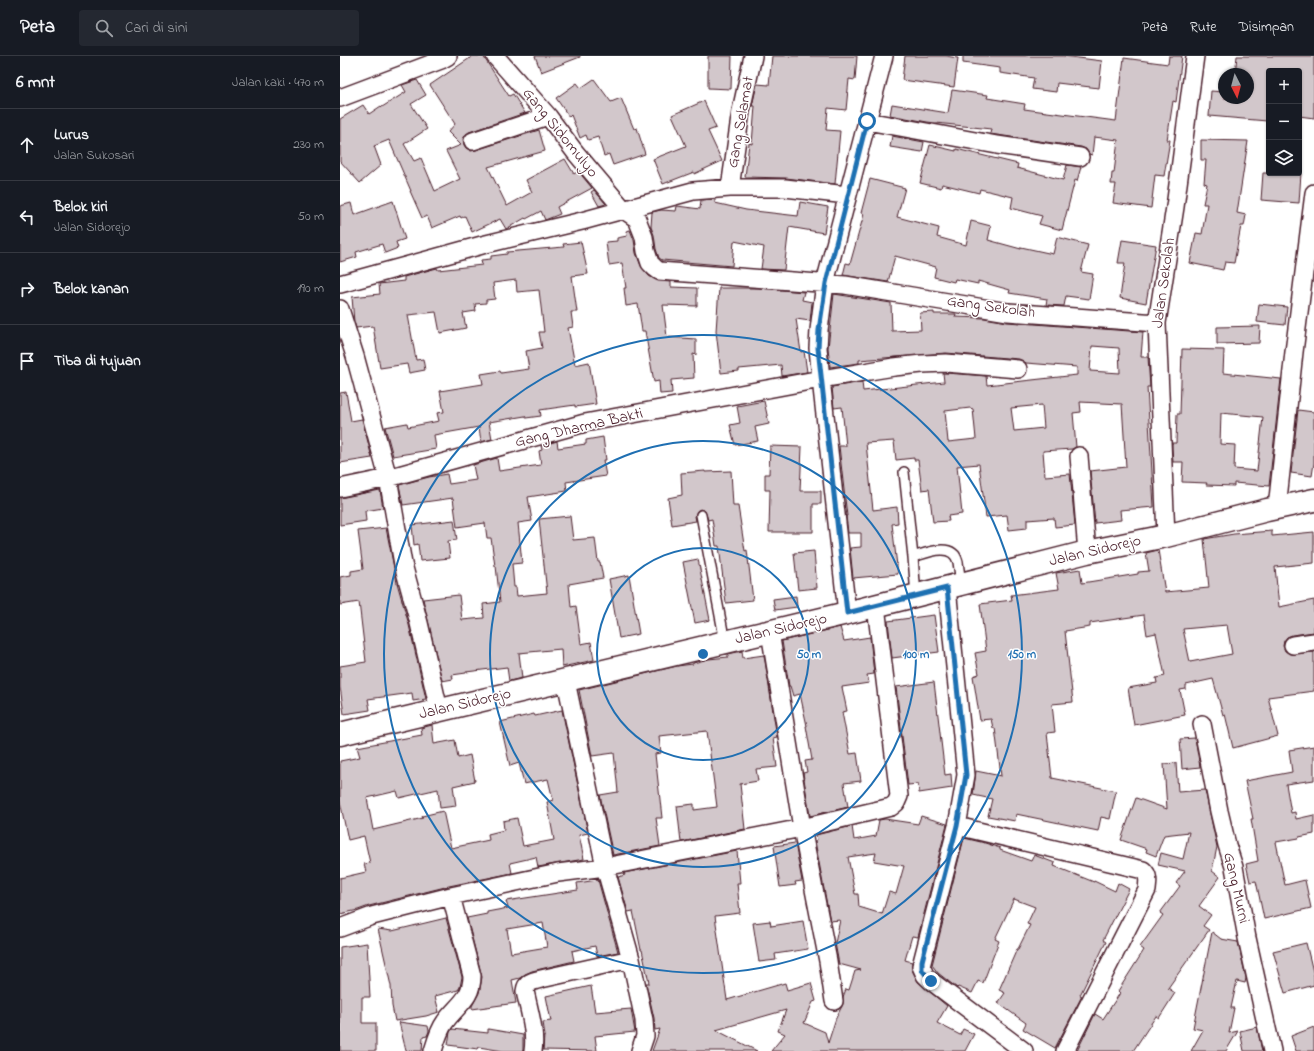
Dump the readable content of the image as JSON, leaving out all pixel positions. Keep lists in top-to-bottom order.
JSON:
{
  "streets": {
    "street": [
      "Gang Selamat",
      "Gang Sidomulyo",
      "Jalan Sekolah",
      "Gang Sekolah",
      "Gang Dharma Bakti",
      "Jalan Sidorejo",
      "Gang Murni"
    ]
  },
  "crossings": [
    ["Gang Sidomulyo", "Gang Sekolah"],
    ["Jalan Sekolah", "Gang Sekolah"],
    ["Jalan Sekolah", "Jalan Sidorejo"]
  ],
  "north": "bottom",
  "page": {
    "header": "Peta",
    "search": "Cari di sini",
    "nav": ["Peta", "Rute", "Disimpan"],
    "heading": ["6 mnt", "Jalan kaki · 470 m"],
    "map_buttons": ["+", "−"],
    "list": [
      ["Lurus", "Jalan Sukosari", "230 m"],
      ["Belok kiri", "Jalan Sidorejo", "50 m"],
      ["Belok kanan", "190 m"],
      "Tiba di tujuan"
    ]
  },
  "rings": ["50 m", "100 m", "150 m"]
}
